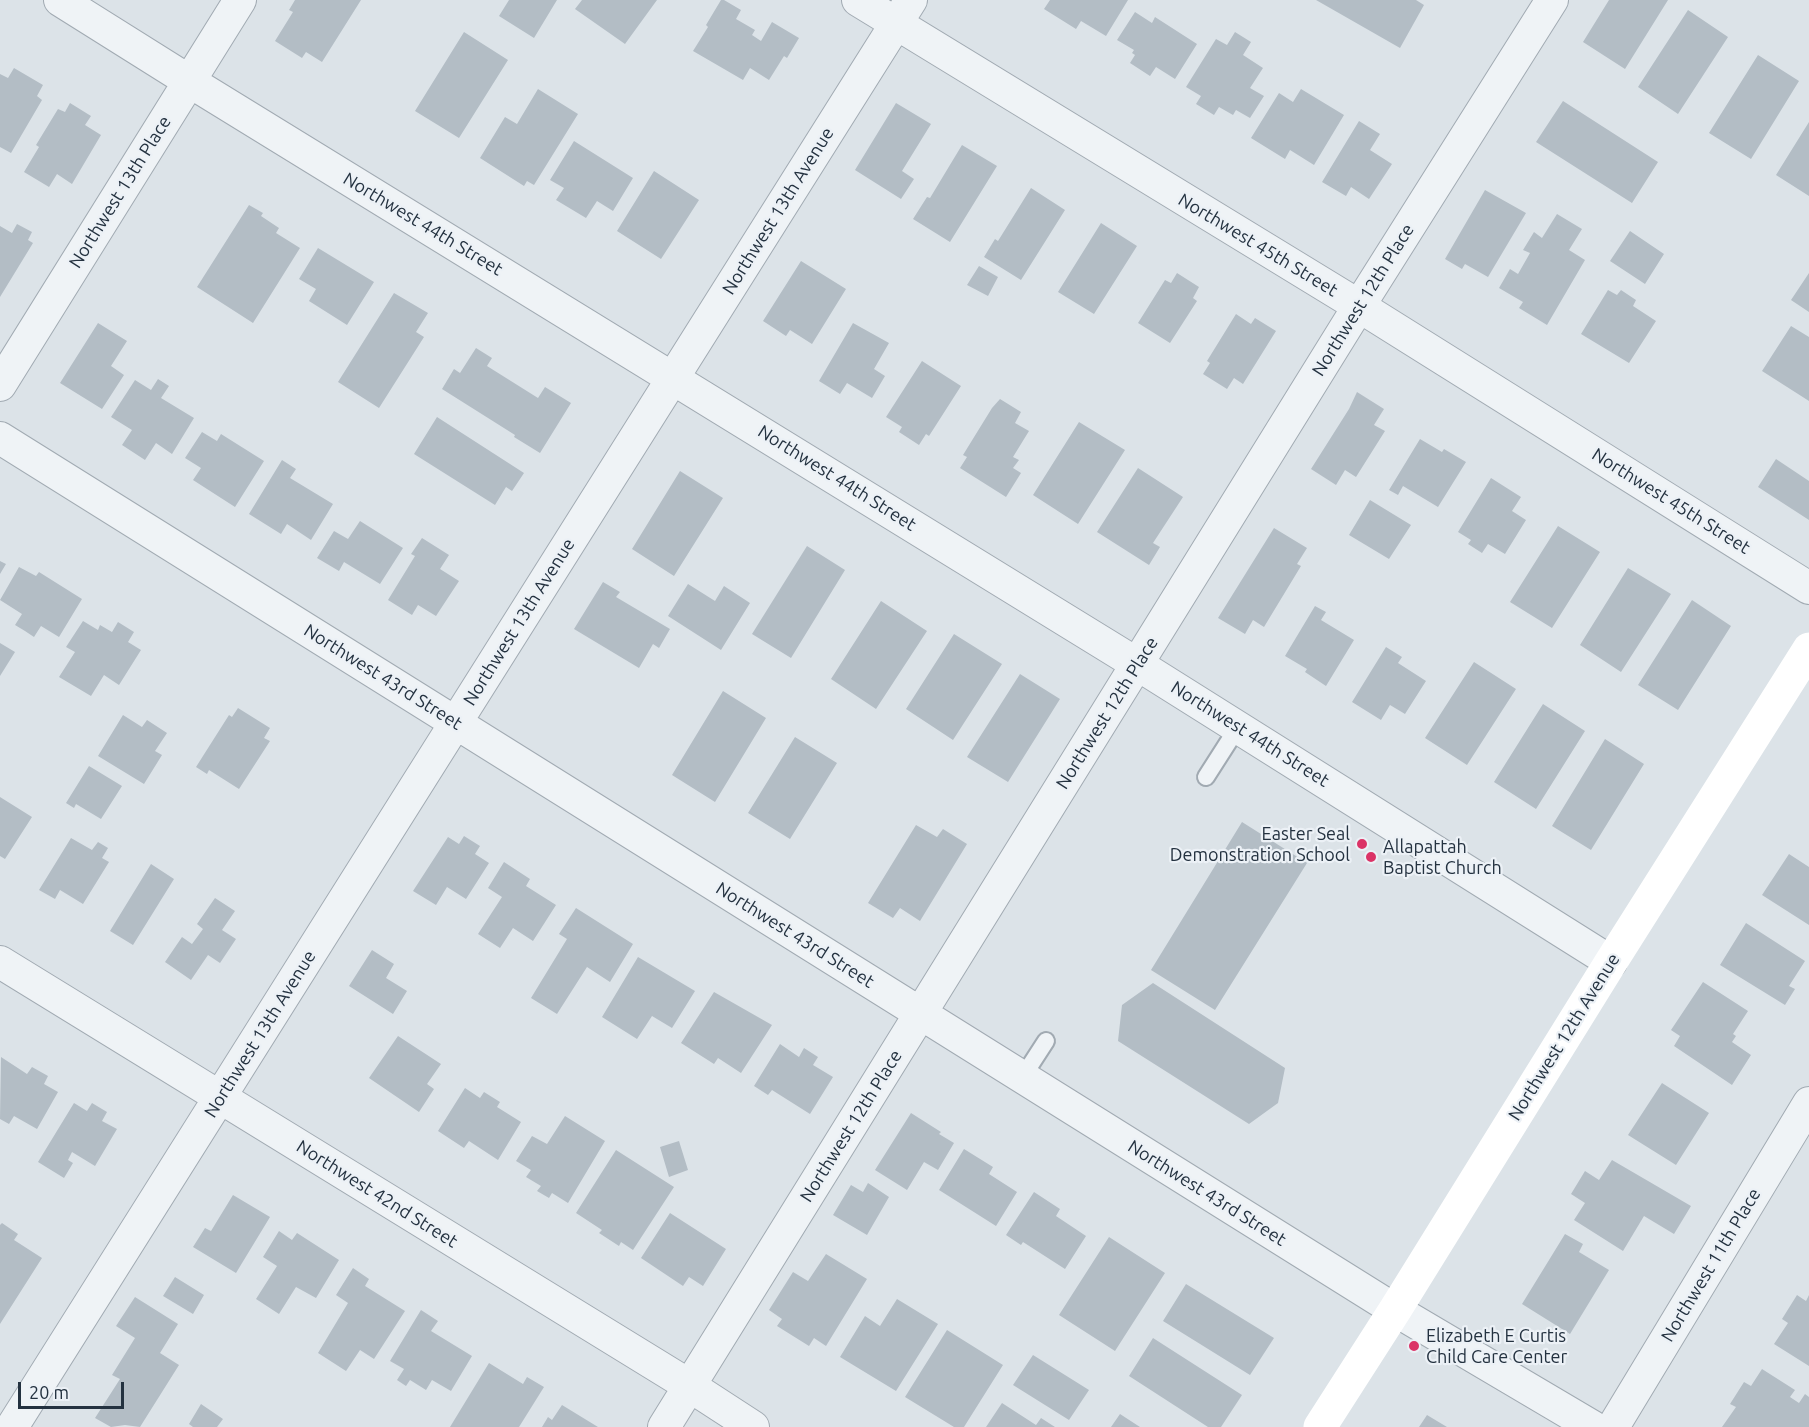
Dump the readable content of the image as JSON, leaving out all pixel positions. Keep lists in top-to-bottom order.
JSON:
{
  "streets": {
    "main road": ["Northwest 12th Avenue"],
    "street": [
      "Northwest 13th Place",
      "Northwest 13th Avenue",
      "Northwest 44th Street",
      "Northwest 45th Street",
      "Northwest 12th Place",
      "Northwest 43rd Street",
      "Northwest 42nd Street",
      "Northwest 11th Place"
    ]
  },
  "crossings": [
    ["Northwest 13th Place", "Northwest 44th Street"],
    ["Northwest 13th Avenue", "Northwest 44th Street"],
    ["Northwest 13th Avenue", "Northwest 45th Street"],
    ["Northwest 13th Avenue", "Northwest 43rd Street"],
    ["Northwest 13th Avenue", "Northwest 42nd Street"],
    ["Northwest 44th Street", "Northwest 12th Place"],
    ["Northwest 44th Street", "Northwest 12th Avenue"],
    ["Northwest 45th Street", "Northwest 12th Place"],
    ["Northwest 12th Place", "Northwest 43rd Street"],
    ["Northwest 12th Place", "Northwest 42nd Street"],
    ["Northwest 43rd Street", "Northwest 12th Avenue"]
  ],
  "places": ["Easter Seal Demonstration School", "Allapattah Baptist Church", "Elizabeth E Curtis Child Care Center"],
  "scale_bar": "20 m"
}
